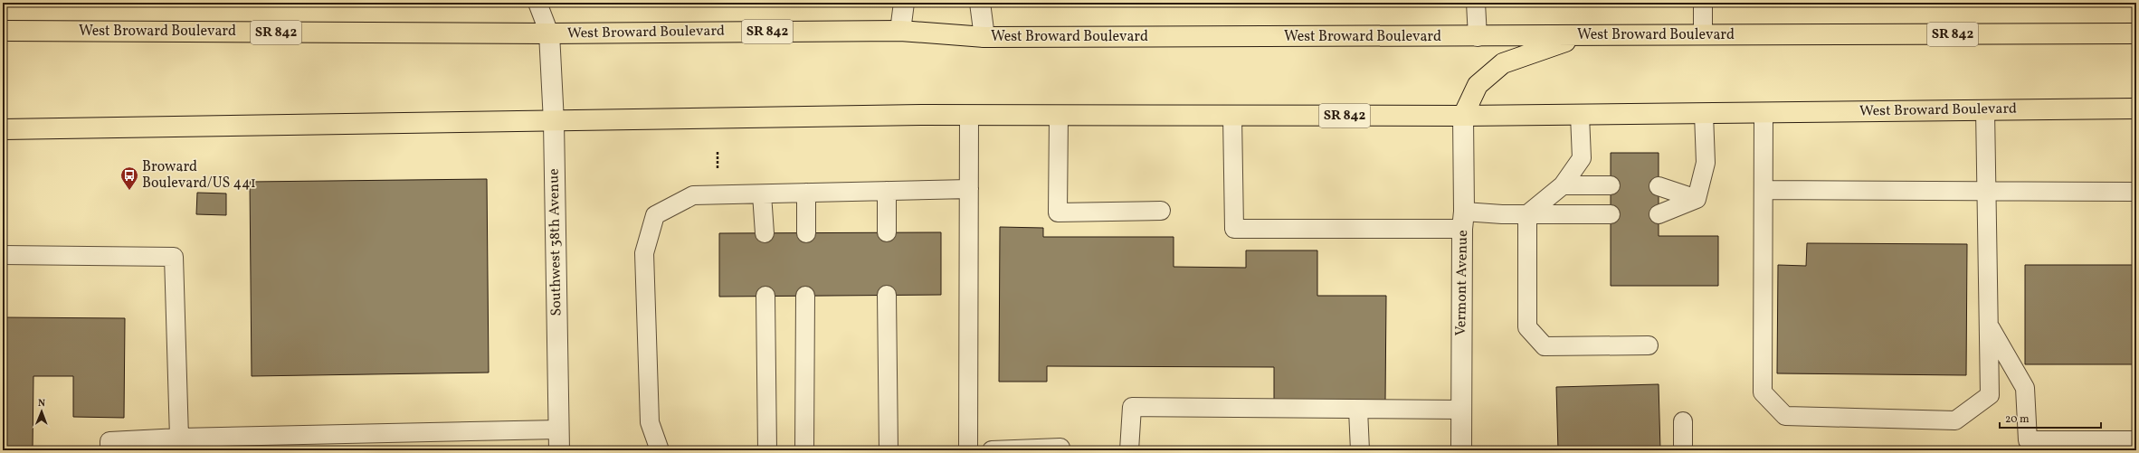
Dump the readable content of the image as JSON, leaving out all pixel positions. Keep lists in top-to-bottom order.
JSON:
{
  "streets": {
    "main road": ["West Broward Boulevard", "SR 842"],
    "street": ["Southwest 38th Avenue", "Vermont Avenue"]
  },
  "crossings": [
    ["West Broward Boulevard", "Southwest 38th Avenue"],
    ["West Broward Boulevard", "Vermont Avenue"]
  ],
  "places": {
    "bus stop": ["Broward Boulevard/US 441"]
  },
  "scale_bar": "20 m",
  "north": "top"
}
